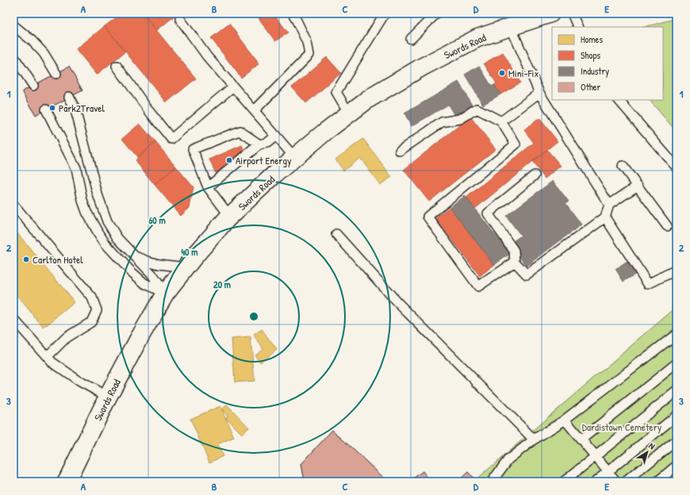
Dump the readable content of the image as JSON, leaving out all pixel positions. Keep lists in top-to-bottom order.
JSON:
{
  "streets": {
    "main road": ["Swords Road"]
  },
  "parks": ["Dardistown Cemetery"],
  "places": [
    "Mini-Fix",
    "Park2Travel",
    "Airport Energy",
    "Carlton Hotel"
  ],
  "legend": [
    "Homes",
    "Shops",
    "Industry",
    "Other"
  ],
  "north": "top right",
  "grid": {
    "columns": [
      "A",
      "B",
      "C",
      "D",
      "E"
    ],
    "rows": ["1", "2", "3"]
  },
  "rings": ["60 m", "40 m", "20 m"]
}
